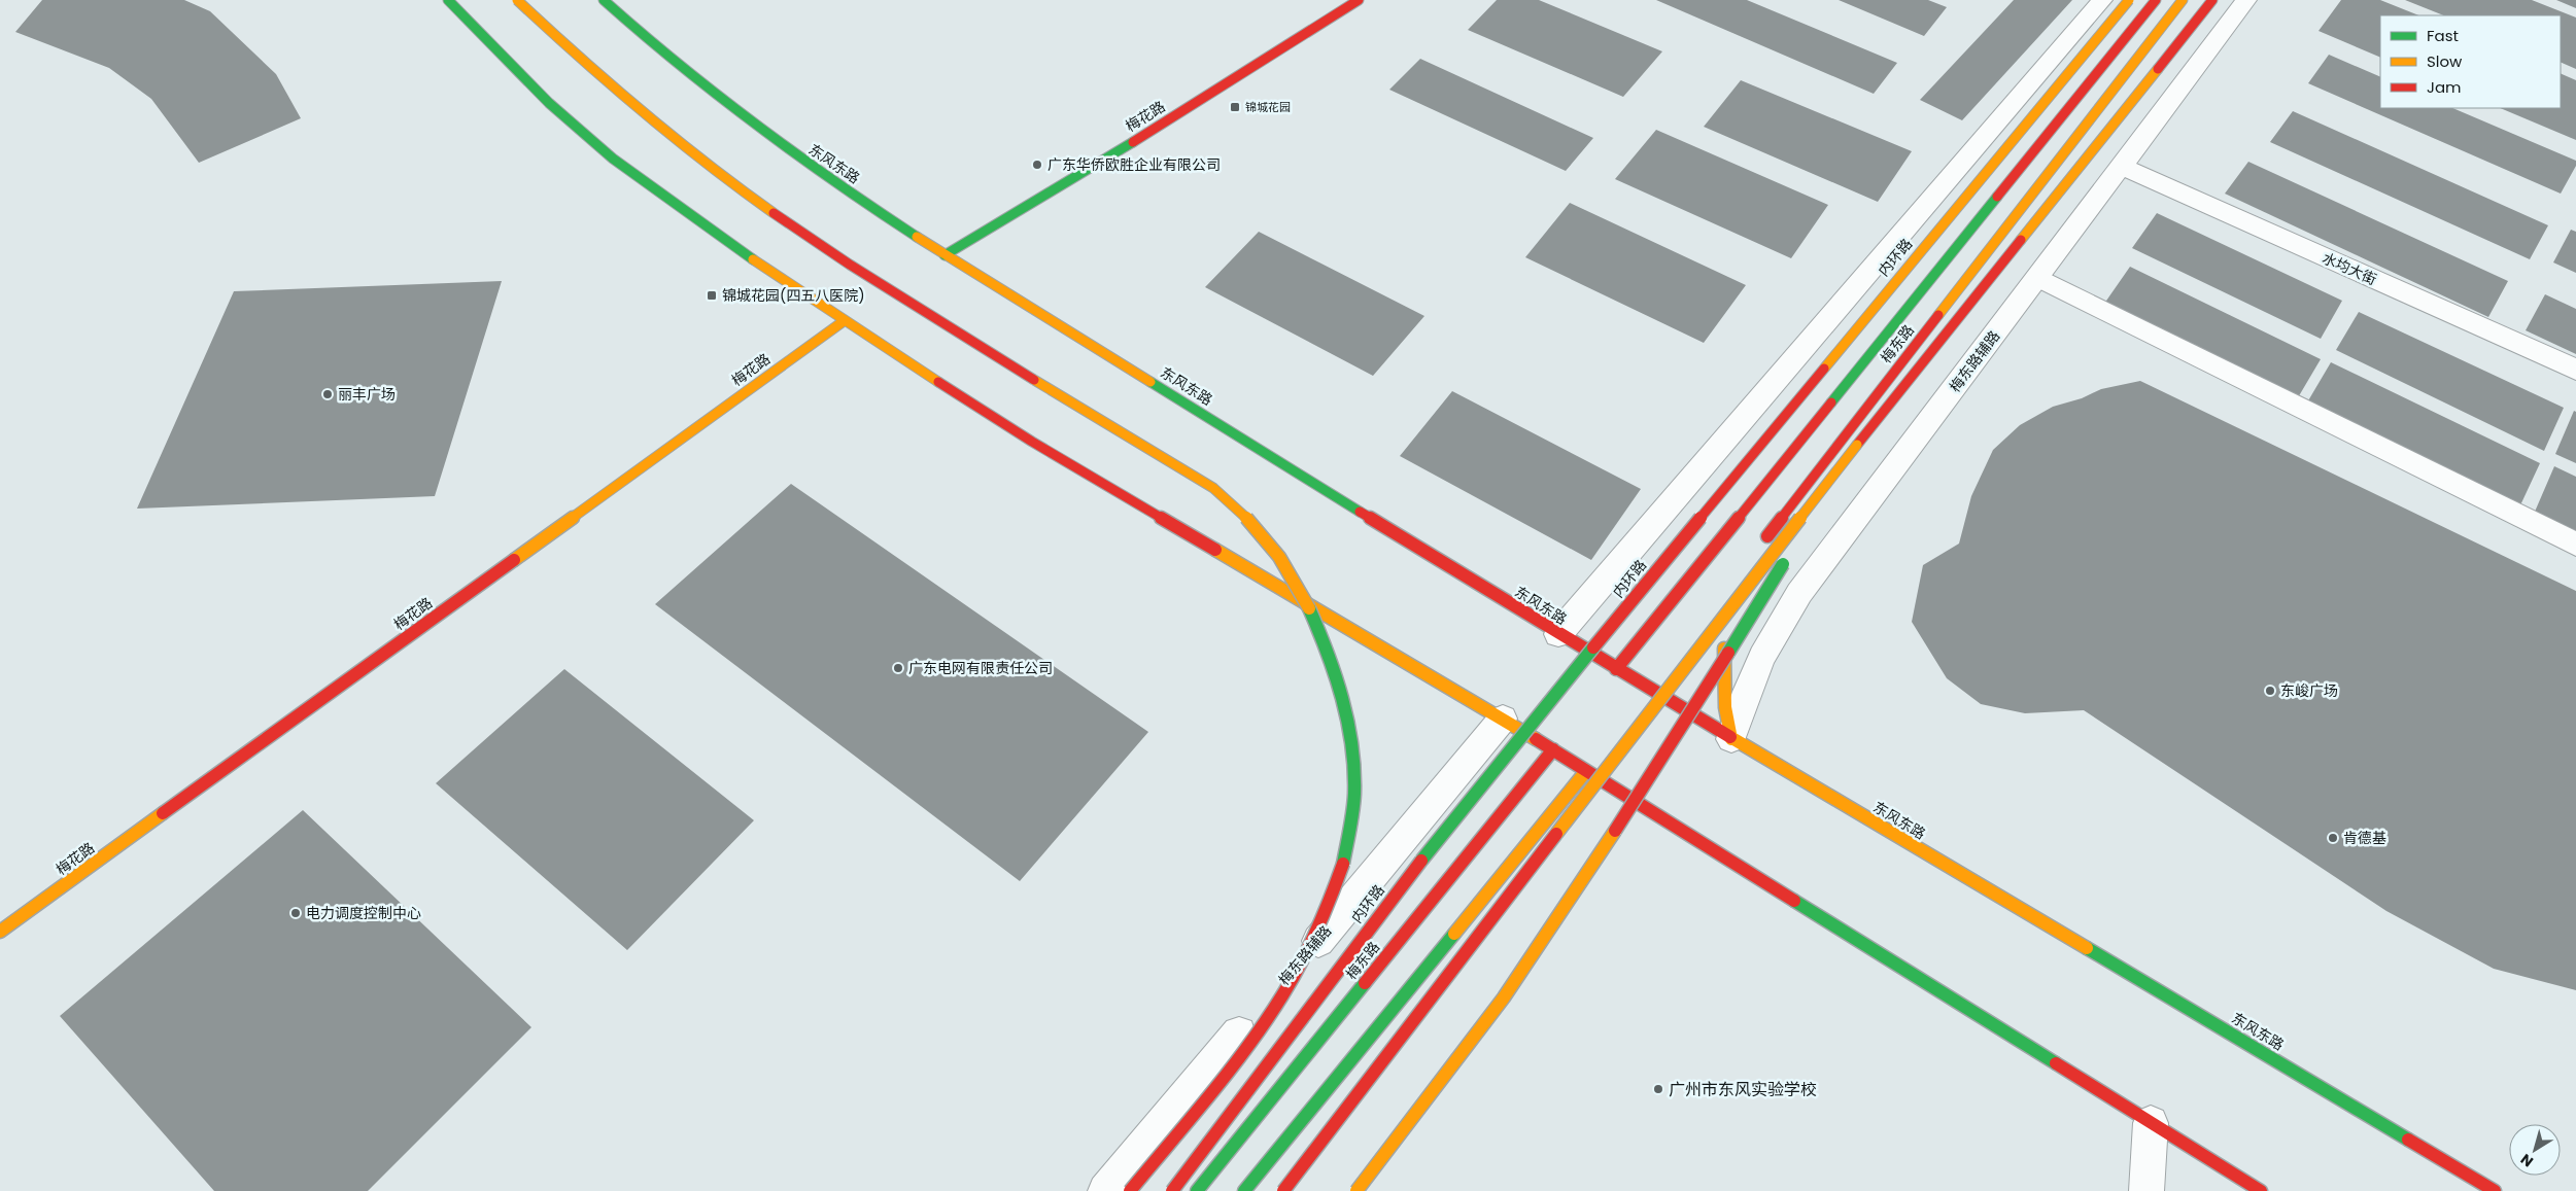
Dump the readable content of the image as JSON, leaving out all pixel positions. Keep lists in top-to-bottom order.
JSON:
{
  "streets": {
    "main road": [
      "梅花路",
      "东风东路",
      "内环路",
      "梅东路"
    ],
    "street": ["水均大街", "梅东路辅路"]
  },
  "crossings": [
    ["梅花路", "东风东路"],
    ["东风东路", "梅东路"],
    ["东风东路", "梅东路辅路"],
    ["水均大街", "梅东路辅路"]
  ],
  "places": {
    "transit": ["锦城花园", "锦城花园(四五八医院)"],
    "other": [
      "广东华侨欧胜企业有限公司",
      "丽丰广场",
      "广东电网有限责任公司",
      "东峻广场",
      "肯德基",
      "电力调度控制中心",
      "广州市东风实验学校"
    ]
  },
  "legend": ["Fast", "Slow", "Jam"],
  "north": "bottom left"
}
